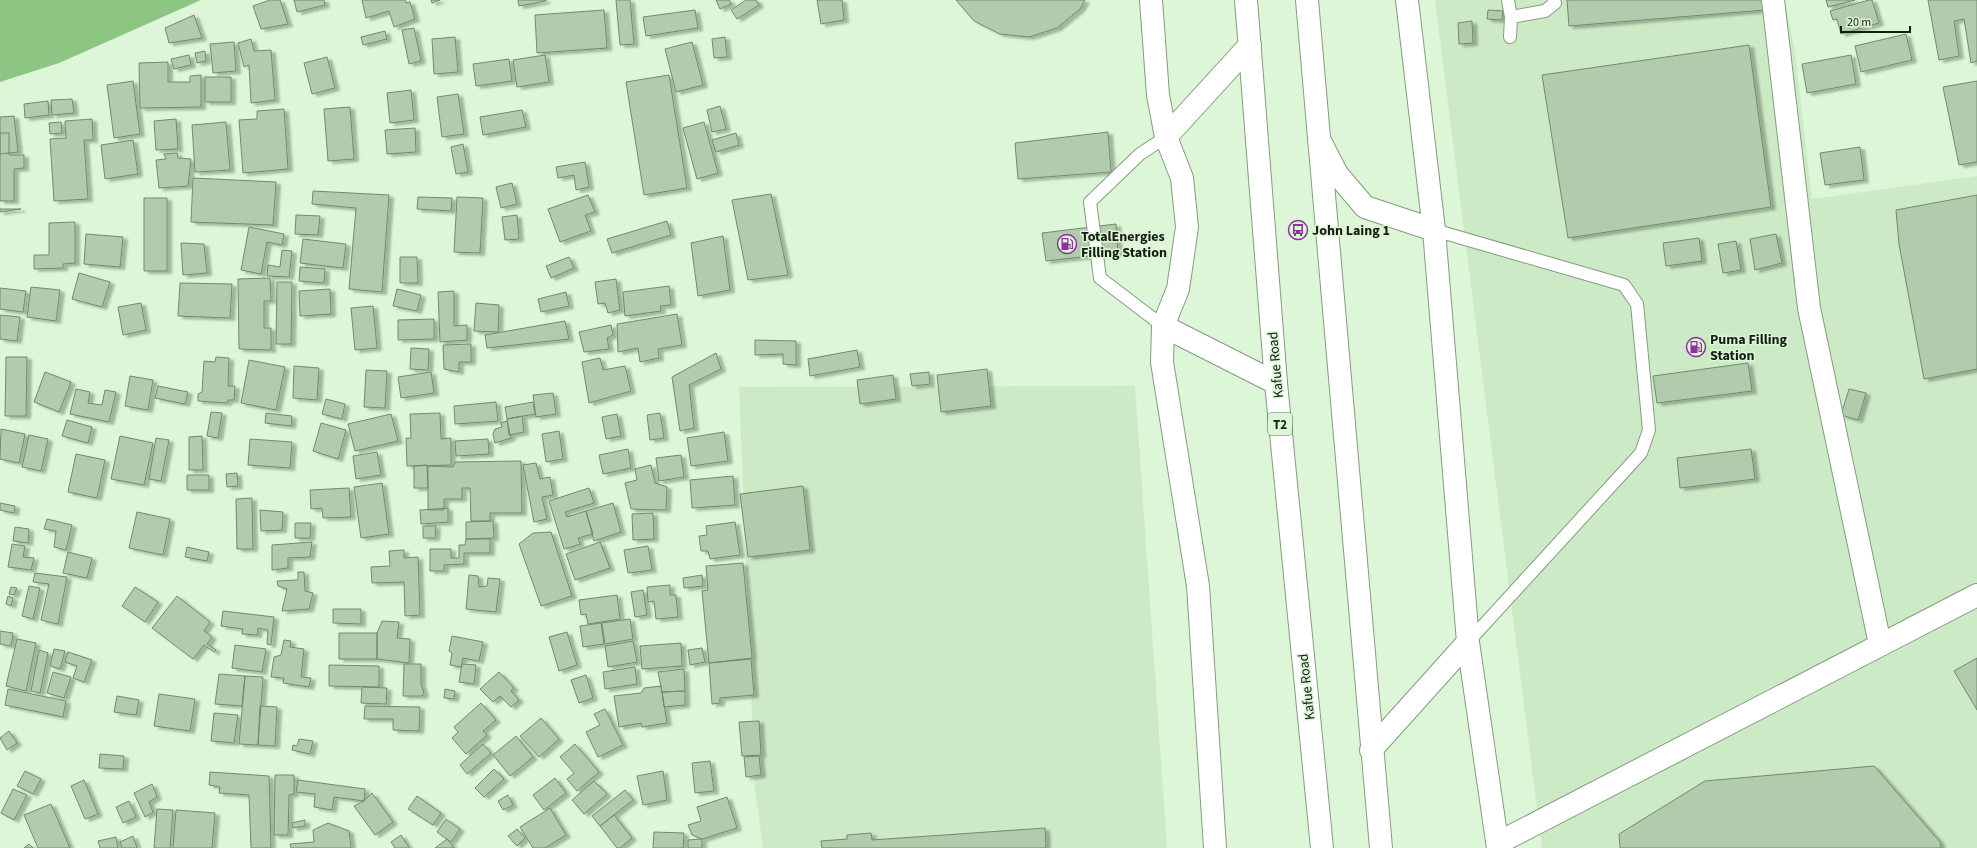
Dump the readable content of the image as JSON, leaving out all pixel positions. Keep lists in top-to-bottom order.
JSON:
{
  "streets": {
    "street": ["Kafue Road", "T2"]
  },
  "places": {
    "bus stop": ["John Laing 1"],
    "fuel station": ["TotalEnergies Filling Station", "Puma Filling Station"]
  },
  "scale_bar": "20 m"
}
